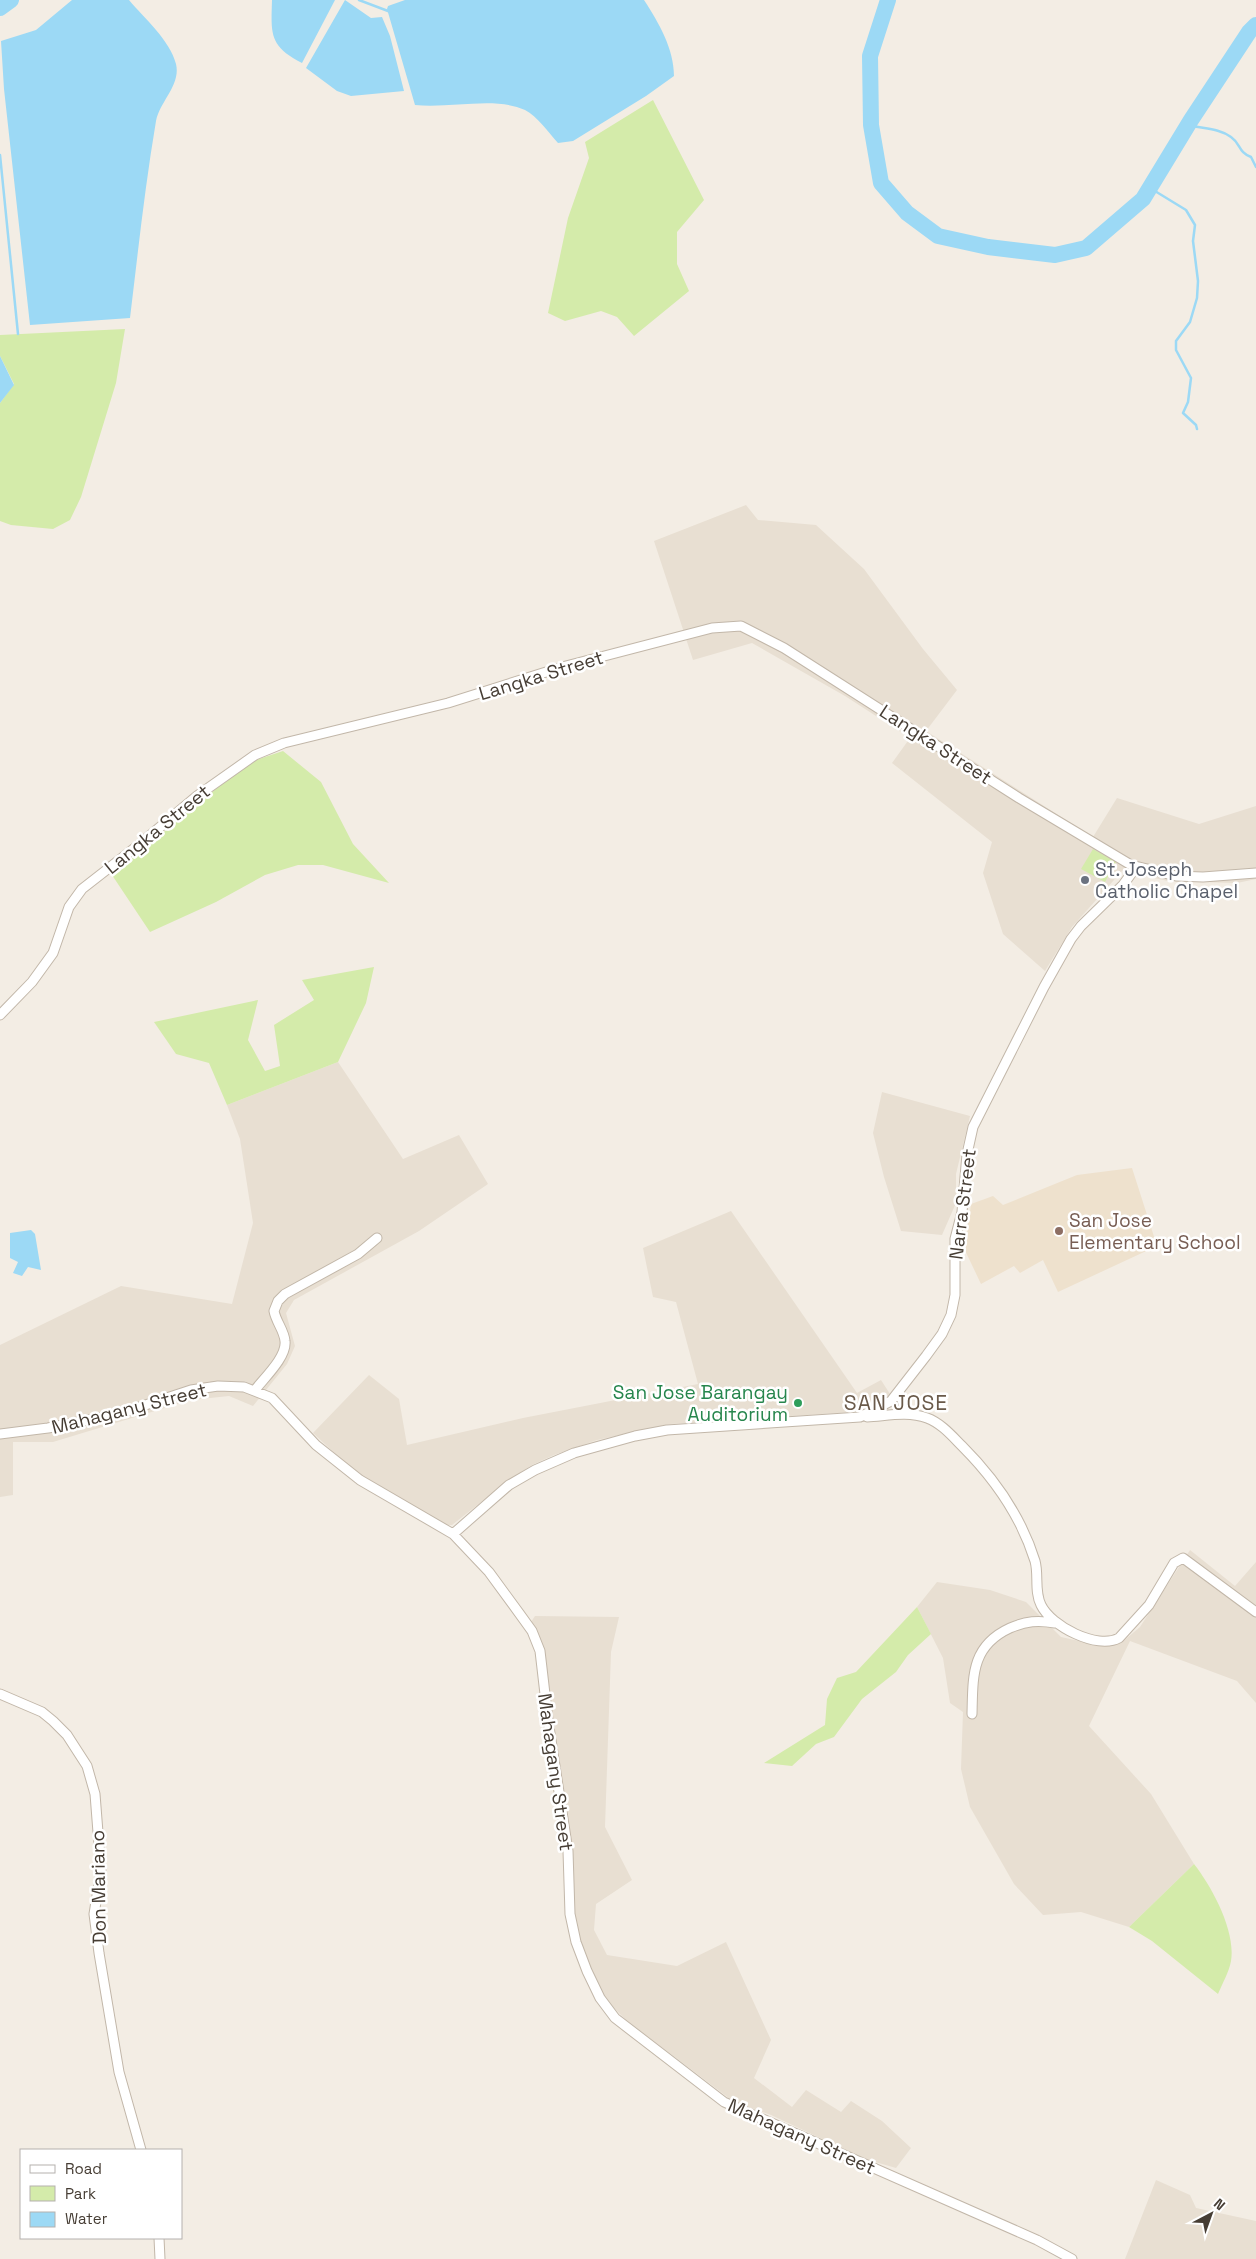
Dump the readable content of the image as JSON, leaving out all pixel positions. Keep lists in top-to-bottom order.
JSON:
{
  "streets": {
    "street": [
      "Langka Street",
      "Narra Street",
      "Mahagany Street",
      "Don Mariano"
    ]
  },
  "crossings": [
    ["Langka Street", "Narra Street"],
    ["Narra Street", "Mahagany Street"]
  ],
  "districts": ["SAN JOSE"],
  "places": ["St. Joseph Catholic Chapel", "San Jose Elementary School", "San Jose Barangay Auditorium"],
  "legend": ["Road", "Park", "Water"],
  "north": "top right"
}
